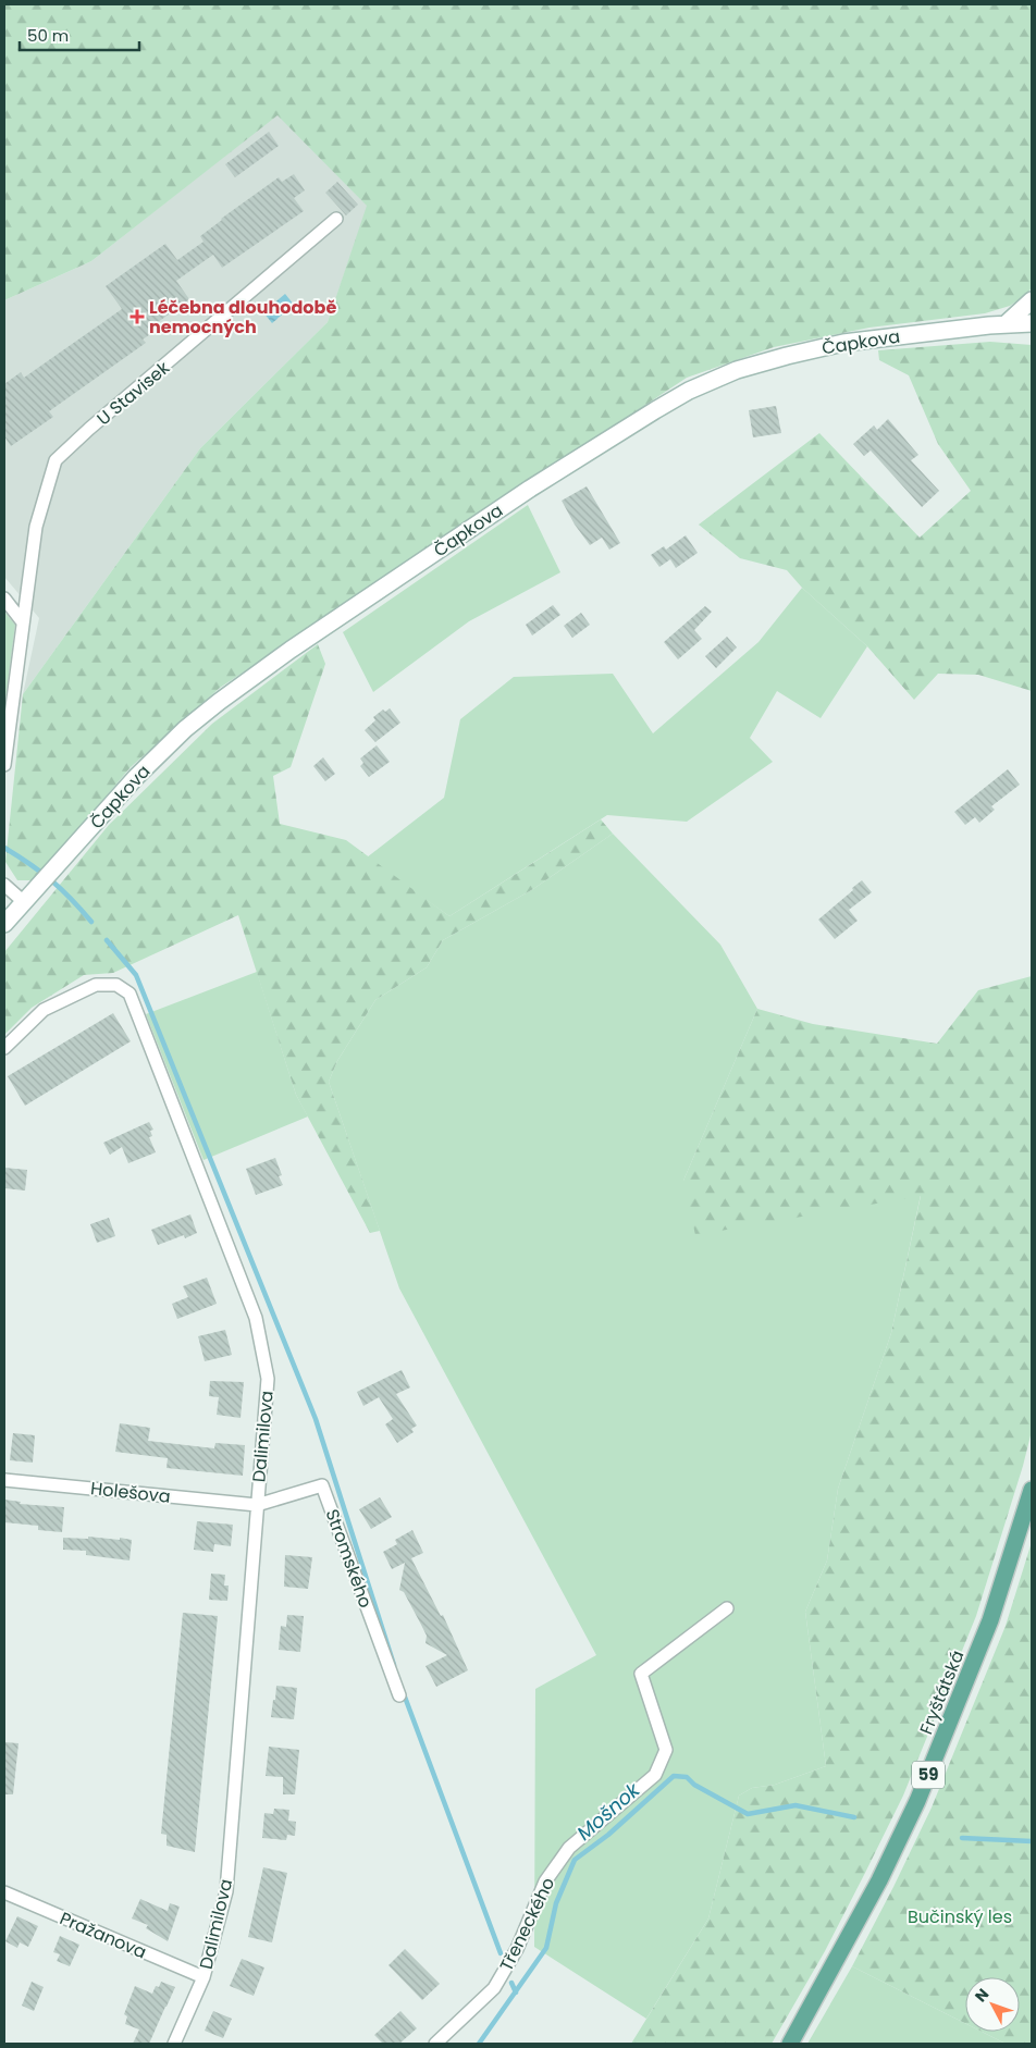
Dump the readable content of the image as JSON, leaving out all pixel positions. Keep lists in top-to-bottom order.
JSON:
{
  "streets": {
    "main road": ["Fryštátská", "59"],
    "street": [
      "Čapkova",
      "U Stavisek",
      "Dalimilova",
      "Holešova",
      "Stromského",
      "Třeneckého",
      "Pražanova"
    ]
  },
  "crossings": [
    ["Dalimilova", "Holešova"],
    ["Dalimilova", "Stromského"],
    ["Dalimilova", "Pražanova"],
    ["Holešova", "Stromského"]
  ],
  "water": ["Mošnok"],
  "parks": ["Bučinský les"],
  "places": {
    "health": ["Léčebna dlouhodobě nemocných"]
  },
  "scale_bar": "50 m",
  "north": "top left"
}
